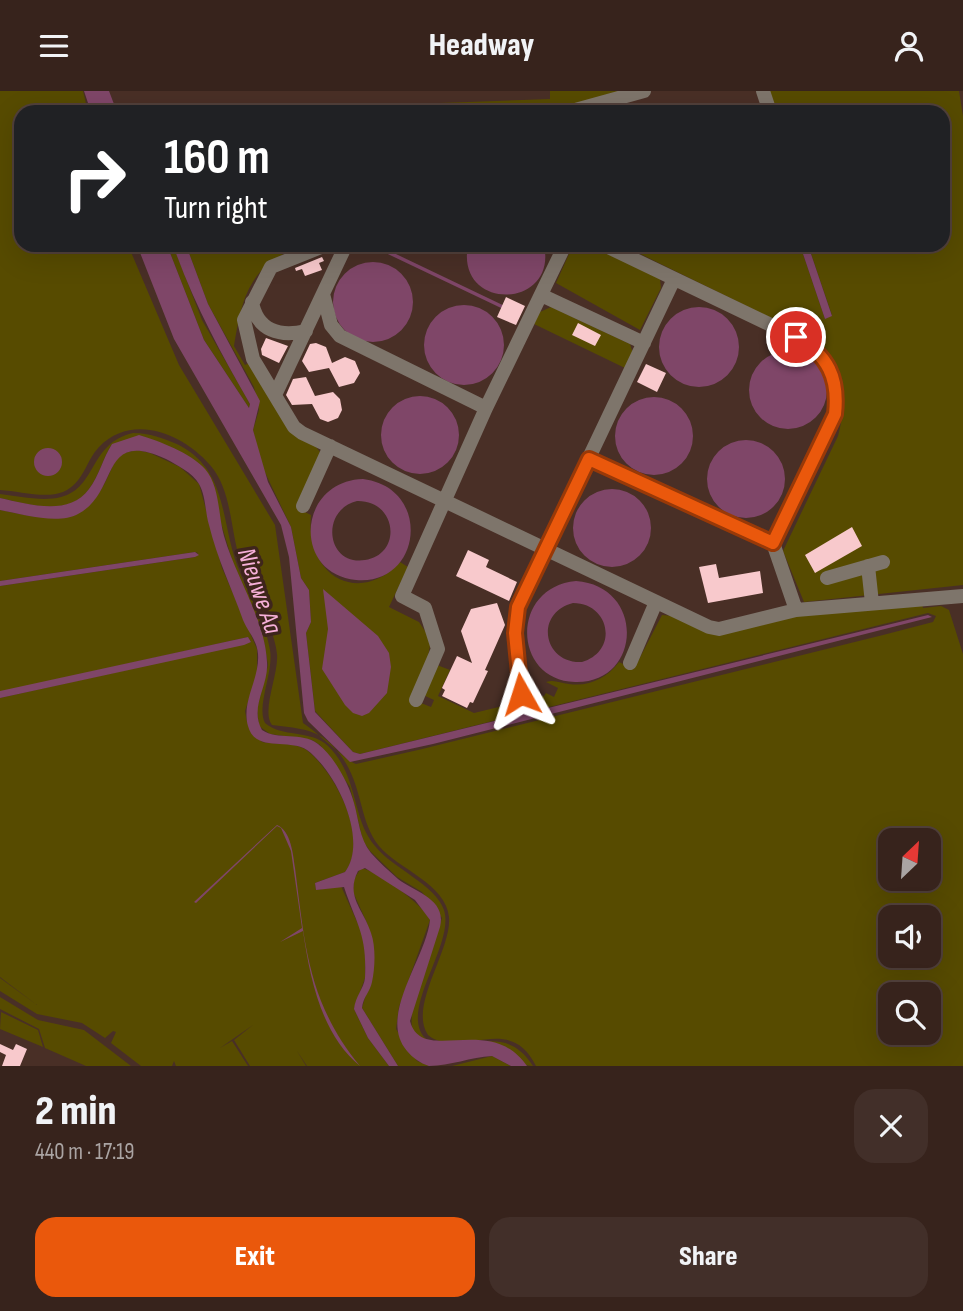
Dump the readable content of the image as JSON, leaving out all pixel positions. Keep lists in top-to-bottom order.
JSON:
{
  "water": ["Nieuwe Aa"],
  "north": "top right",
  "page": {
    "header": "Headway",
    "turn": ["160 m", "Turn right"],
    "heading": ["2 min", "440 m · 17:19"],
    "buttons": ["Exit", "Share"]
  }
}
